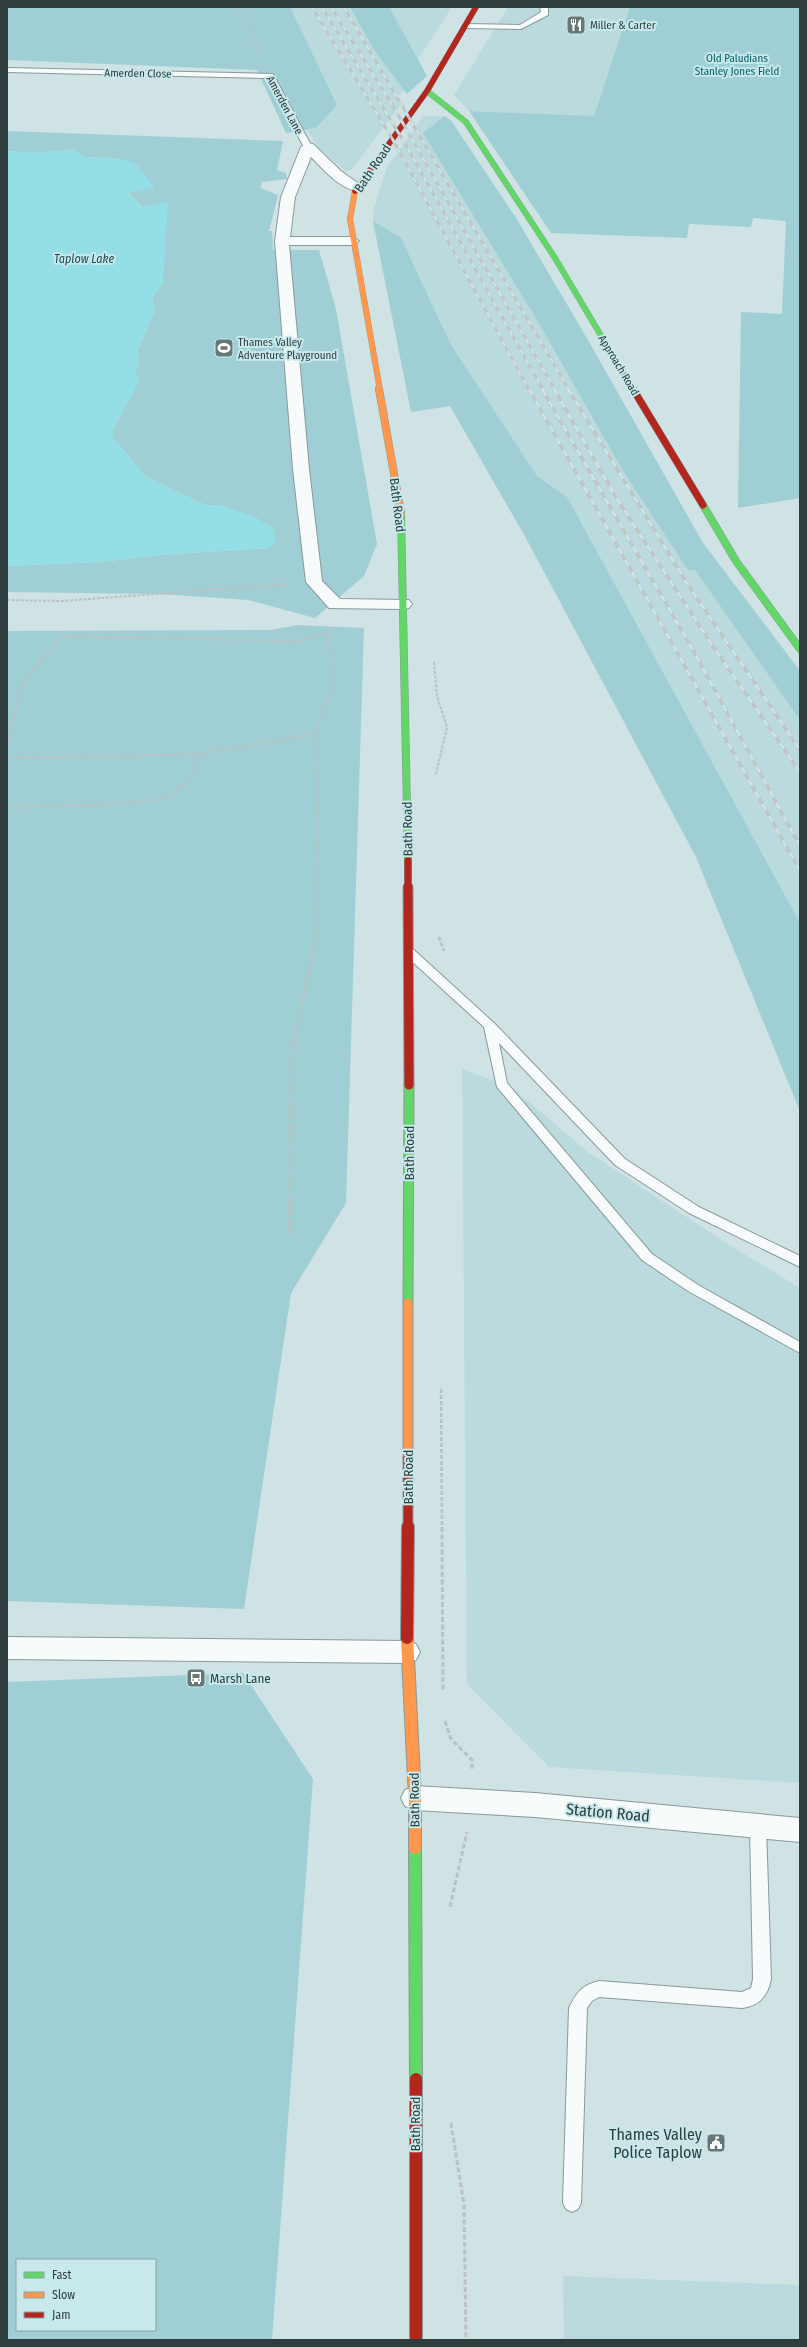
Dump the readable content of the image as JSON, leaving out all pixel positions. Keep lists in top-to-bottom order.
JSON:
{
  "streets": {
    "main road": ["Bath Road", "Approach Road"],
    "street": ["Amerden Lane", "Station Road"],
    "lane": ["Amerden Close"]
  },
  "crossings": [
    ["Amerden Close", "Amerden Lane"],
    ["Amerden Lane", "Bath Road"],
    ["Bath Road", "Approach Road"],
    ["Bath Road", "Station Road"]
  ],
  "water": ["Taplow Lake"],
  "parks": ["Old Paludians Stanley Jones Field"],
  "places": {
    "restaurant": ["Miller & Carter"],
    "sports": ["Thames Valley Adventure Playground"],
    "bus stop": ["Marsh Lane"],
    "public building": ["Thames Valley Police Taplow"]
  },
  "legend": ["Fast", "Slow", "Jam"]
}
